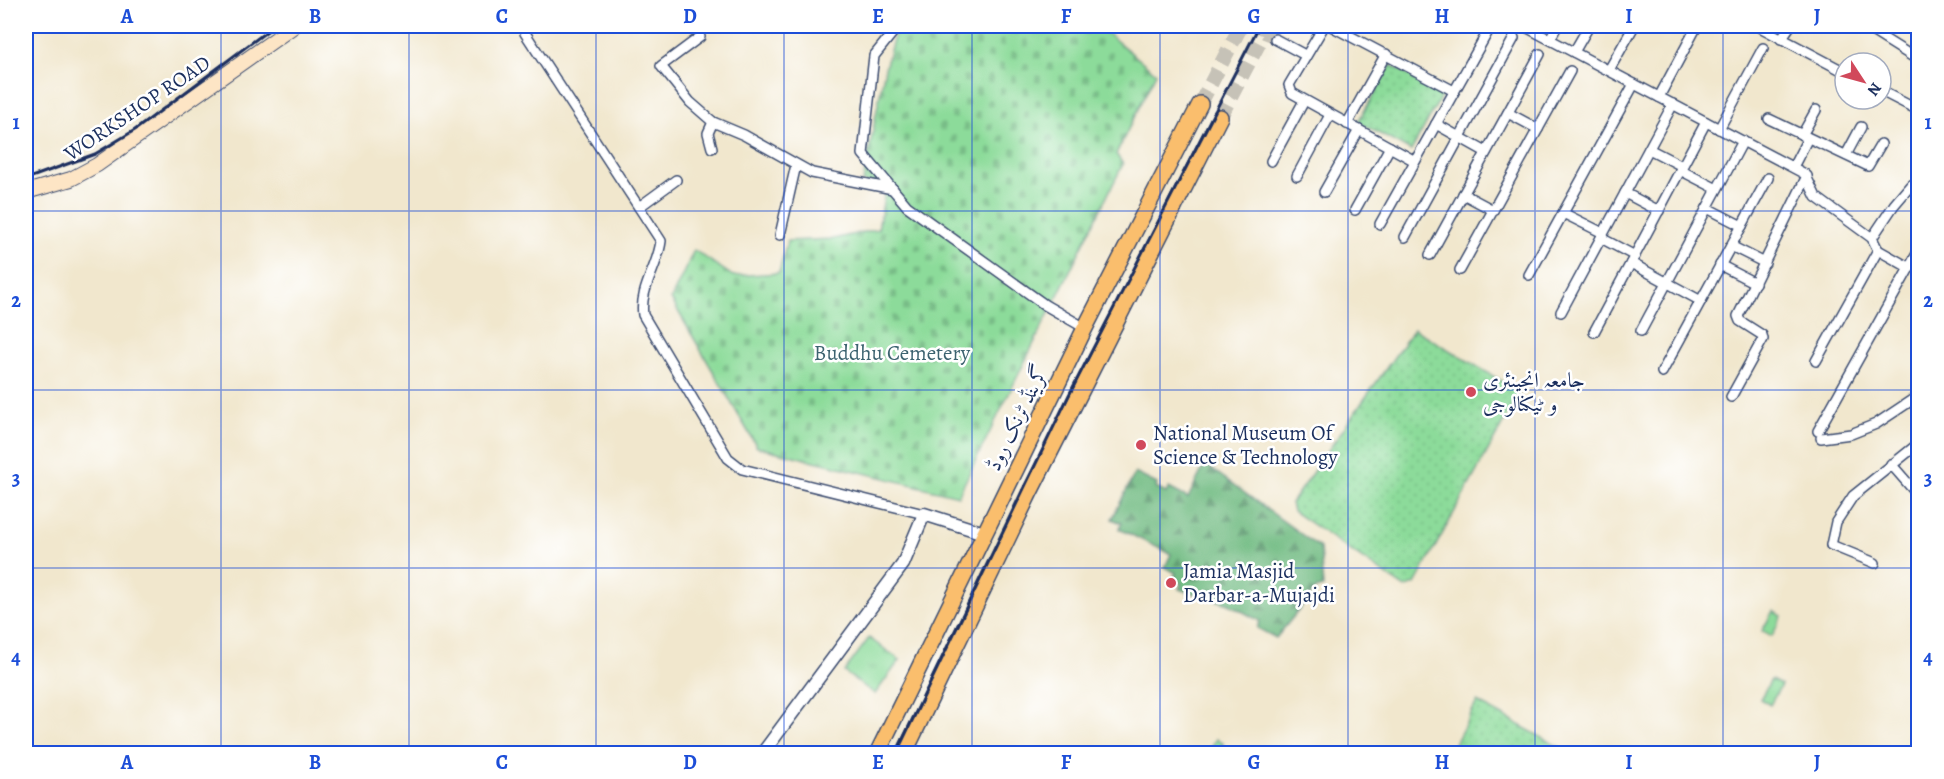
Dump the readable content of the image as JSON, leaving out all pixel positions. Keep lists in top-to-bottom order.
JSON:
{
  "streets": {
    "main road": ["WORKSHOP ROAD", "گرینڈ ٹرنک روڈ"]
  },
  "parks": ["Buddhu Cemetery"],
  "places": ["جامعہ انجینئری و ٹیکنالوجی", "National Museum Of Science & Technology", "Jamia Masjid Darbar-a-Mujajdi"],
  "north": "bottom right",
  "grid": {
    "columns": [
      "A",
      "B",
      "C",
      "D",
      "E",
      "F",
      "G",
      "H",
      "I",
      "J"
    ],
    "rows": [
      "1",
      "2",
      "3",
      "4"
    ]
  }
}
